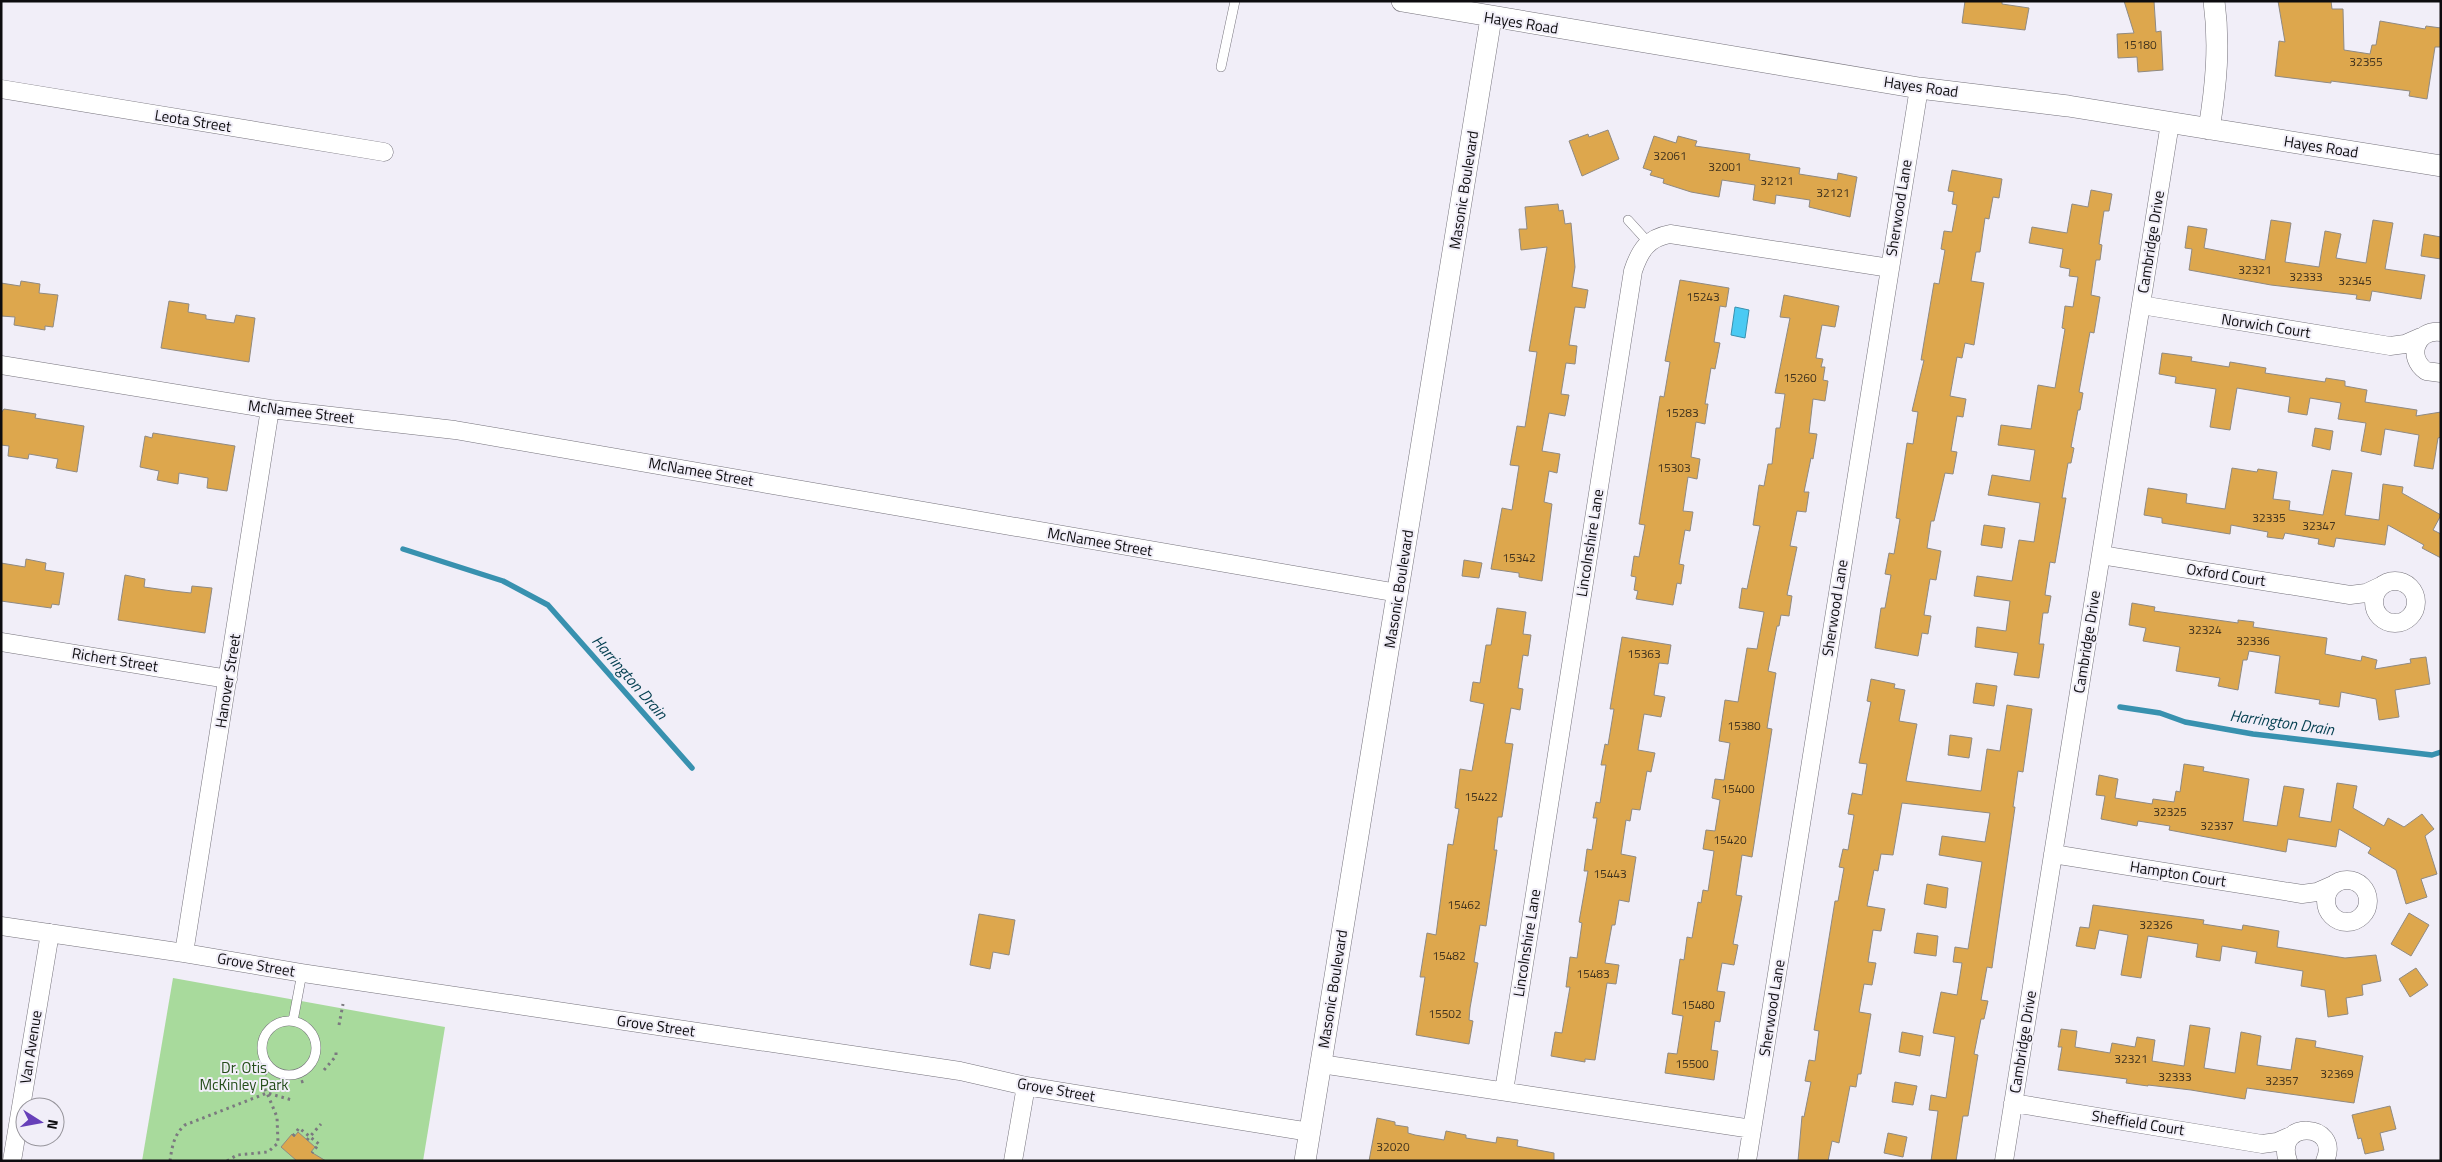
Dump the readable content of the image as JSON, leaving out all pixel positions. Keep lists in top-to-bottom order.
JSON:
{
  "streets": {
    "street": [
      "Hayes Road",
      "Leota Street",
      "Masonic Boulevard",
      "Sherwood Lane",
      "Cambridge Drive",
      "Norwich Court",
      "McNamee Street",
      "Lincolnshire Lane",
      "Oxford Court",
      "Richert Street",
      "Hanover Street",
      "Hampton Court",
      "Grove Street",
      "Van Avenue",
      "Sheffield Court"
    ]
  },
  "crossings": [
    ["Hayes Road", "Masonic Boulevard"],
    ["Hayes Road", "Sherwood Lane"],
    ["Hayes Road", "Cambridge Drive"],
    ["Masonic Boulevard", "McNamee Street"],
    ["Masonic Boulevard", "Grove Street"],
    ["Cambridge Drive", "Norwich Court"],
    ["Cambridge Drive", "Oxford Court"],
    ["Cambridge Drive", "Hampton Court"],
    ["Cambridge Drive", "Sheffield Court"],
    ["McNamee Street", "Hanover Street"],
    ["Richert Street", "Hanover Street"],
    ["Hanover Street", "Grove Street"],
    ["Grove Street", "Van Avenue"]
  ],
  "water": ["Harrington Drain"],
  "parks": ["Dr. Otis McKinley Park"],
  "house_numbers": [
    "15180",
    "32355",
    "32061",
    "32001",
    "32121",
    "32121",
    "32321",
    "32333",
    "32345",
    "15243",
    "15260",
    "15283",
    "15303",
    "32335",
    "32347",
    "15342",
    "32324",
    "32336",
    "15363",
    "15380",
    "15400",
    "15422",
    "32325",
    "32337",
    "15420",
    "15443",
    "15462",
    "32326",
    "15482",
    "15483",
    "15480",
    "15502",
    "32321",
    "15500",
    "32369",
    "32333",
    "32357",
    "32020"
  ],
  "north": "right"
}
